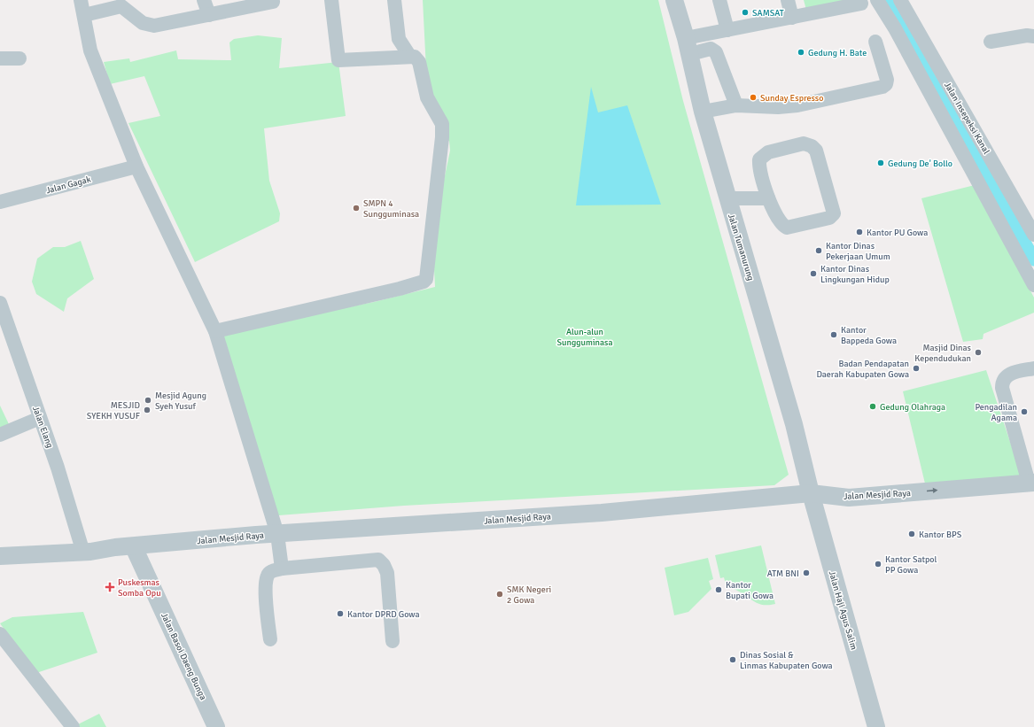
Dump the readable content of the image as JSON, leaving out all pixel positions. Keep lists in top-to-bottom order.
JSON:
{
  "streets": {
    "street": [
      "Jalan Insepeksi Kanal",
      "Jalan Gagak",
      "Jalan Tumanurung",
      "Jalan Elang",
      "Jalan Mesjid Raya",
      "Jalan Haji Agus Salim",
      "Jalan Basoi Daeng Bunga"
    ]
  },
  "crossings": [
    ["Jalan Tumanurung", "Jalan Mesjid Raya"],
    ["Jalan Tumanurung", "Jalan Haji Agus Salim"],
    ["Jalan Elang", "Jalan Mesjid Raya"],
    ["Jalan Mesjid Raya", "Jalan Haji Agus Salim"],
    ["Jalan Mesjid Raya", "Jalan Basoi Daeng Bunga"]
  ],
  "parks": ["Alun-alun Sungguminasa"],
  "places": {
    "other": [
      "SAMSAT",
      "Gedung H. Bate",
      "Sunday Espresso",
      "Gedung De' Bollo",
      "SMPN 4 Sungguminasa",
      "Kantor PU Gowa",
      "Kantor Dinas Pekerjaan Umum",
      "Kantor Dinas Lingkungan Hidup",
      "Kantor Bappeda Gowa",
      "Masjid Dinas Kependudukan",
      "Badan Pendapatan Daerah Kabupaten Gowa",
      "Mesjid Agung Syeh Yusuf",
      "Gedung Olahraga",
      "MESJID SYEKH YUSUF",
      "Pengadilan Agama",
      "Kantor BPS",
      "Kantor Satpol PP Gowa",
      "ATM BNI",
      "Kantor Bupati Gowa",
      "SMK Negeri 2 Gowa",
      "Kantor DPRD Gowa",
      "Dinas Sosial & Linmas Kabupaten Gowa"
    ],
    "health": ["Puskesmas Somba Opu"]
  }
}
